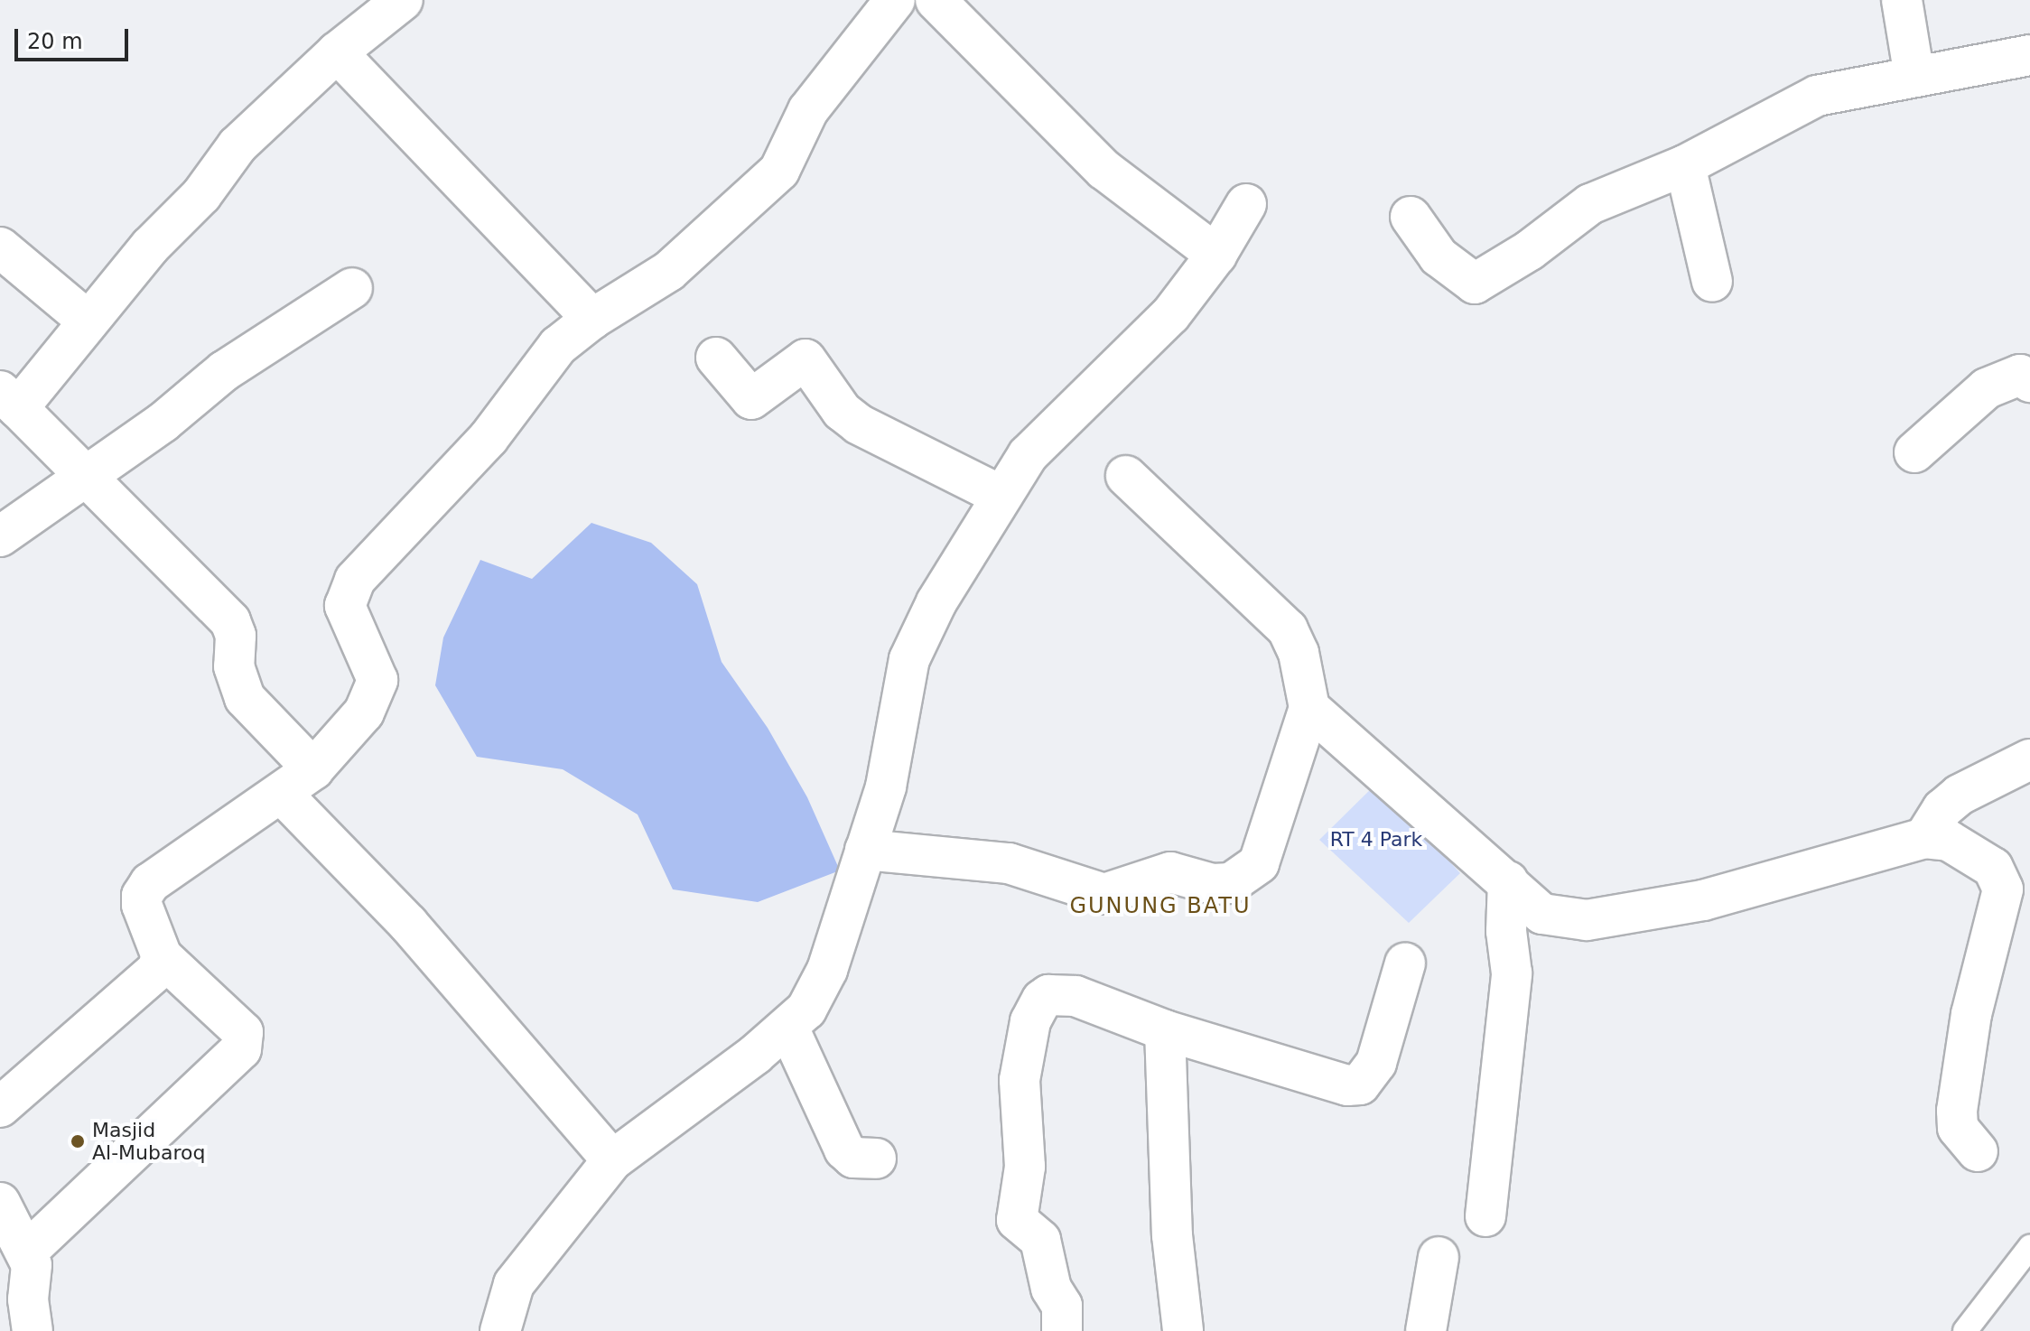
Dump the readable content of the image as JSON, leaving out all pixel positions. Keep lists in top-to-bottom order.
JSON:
{
  "districts": ["GUNUNG BATU"],
  "parks": ["RT 4 Park"],
  "places": ["Masjid Al-Mubaroq"],
  "scale_bar": "20 m"
}
